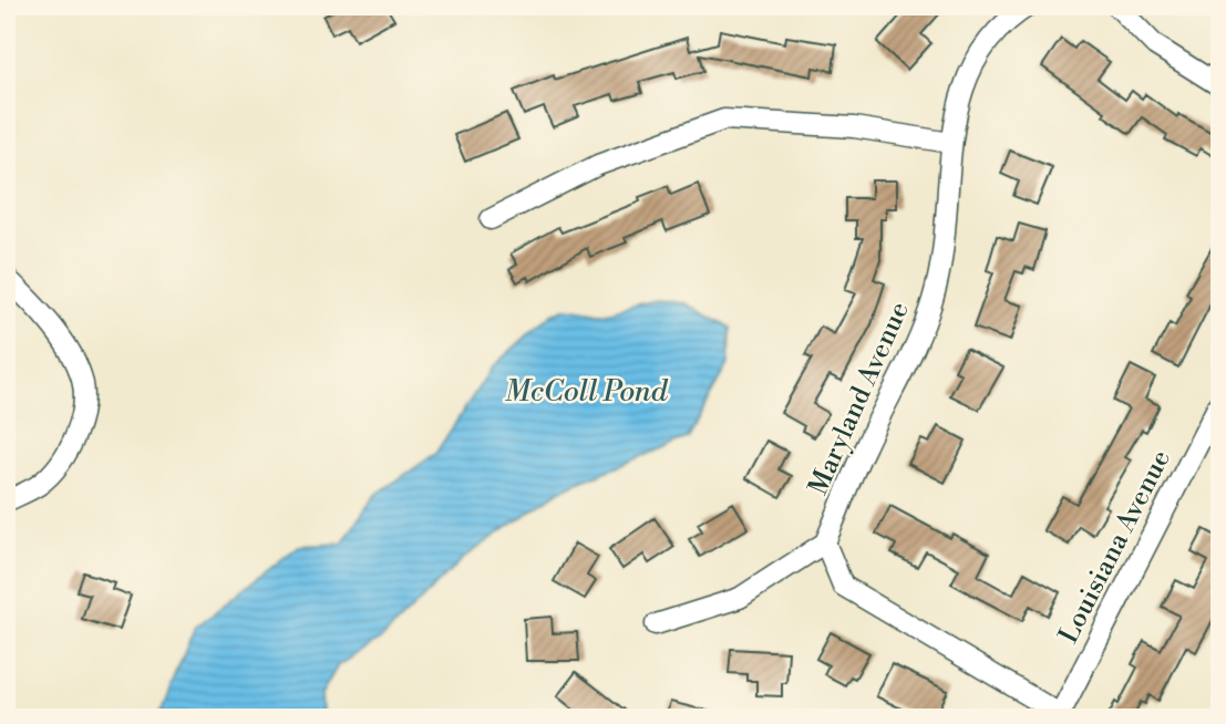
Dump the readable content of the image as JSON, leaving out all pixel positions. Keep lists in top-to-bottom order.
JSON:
{
  "streets": {
    "street": ["Maryland Avenue", "Louisiana Avenue"]
  },
  "water": ["McColl Pond"]
}
